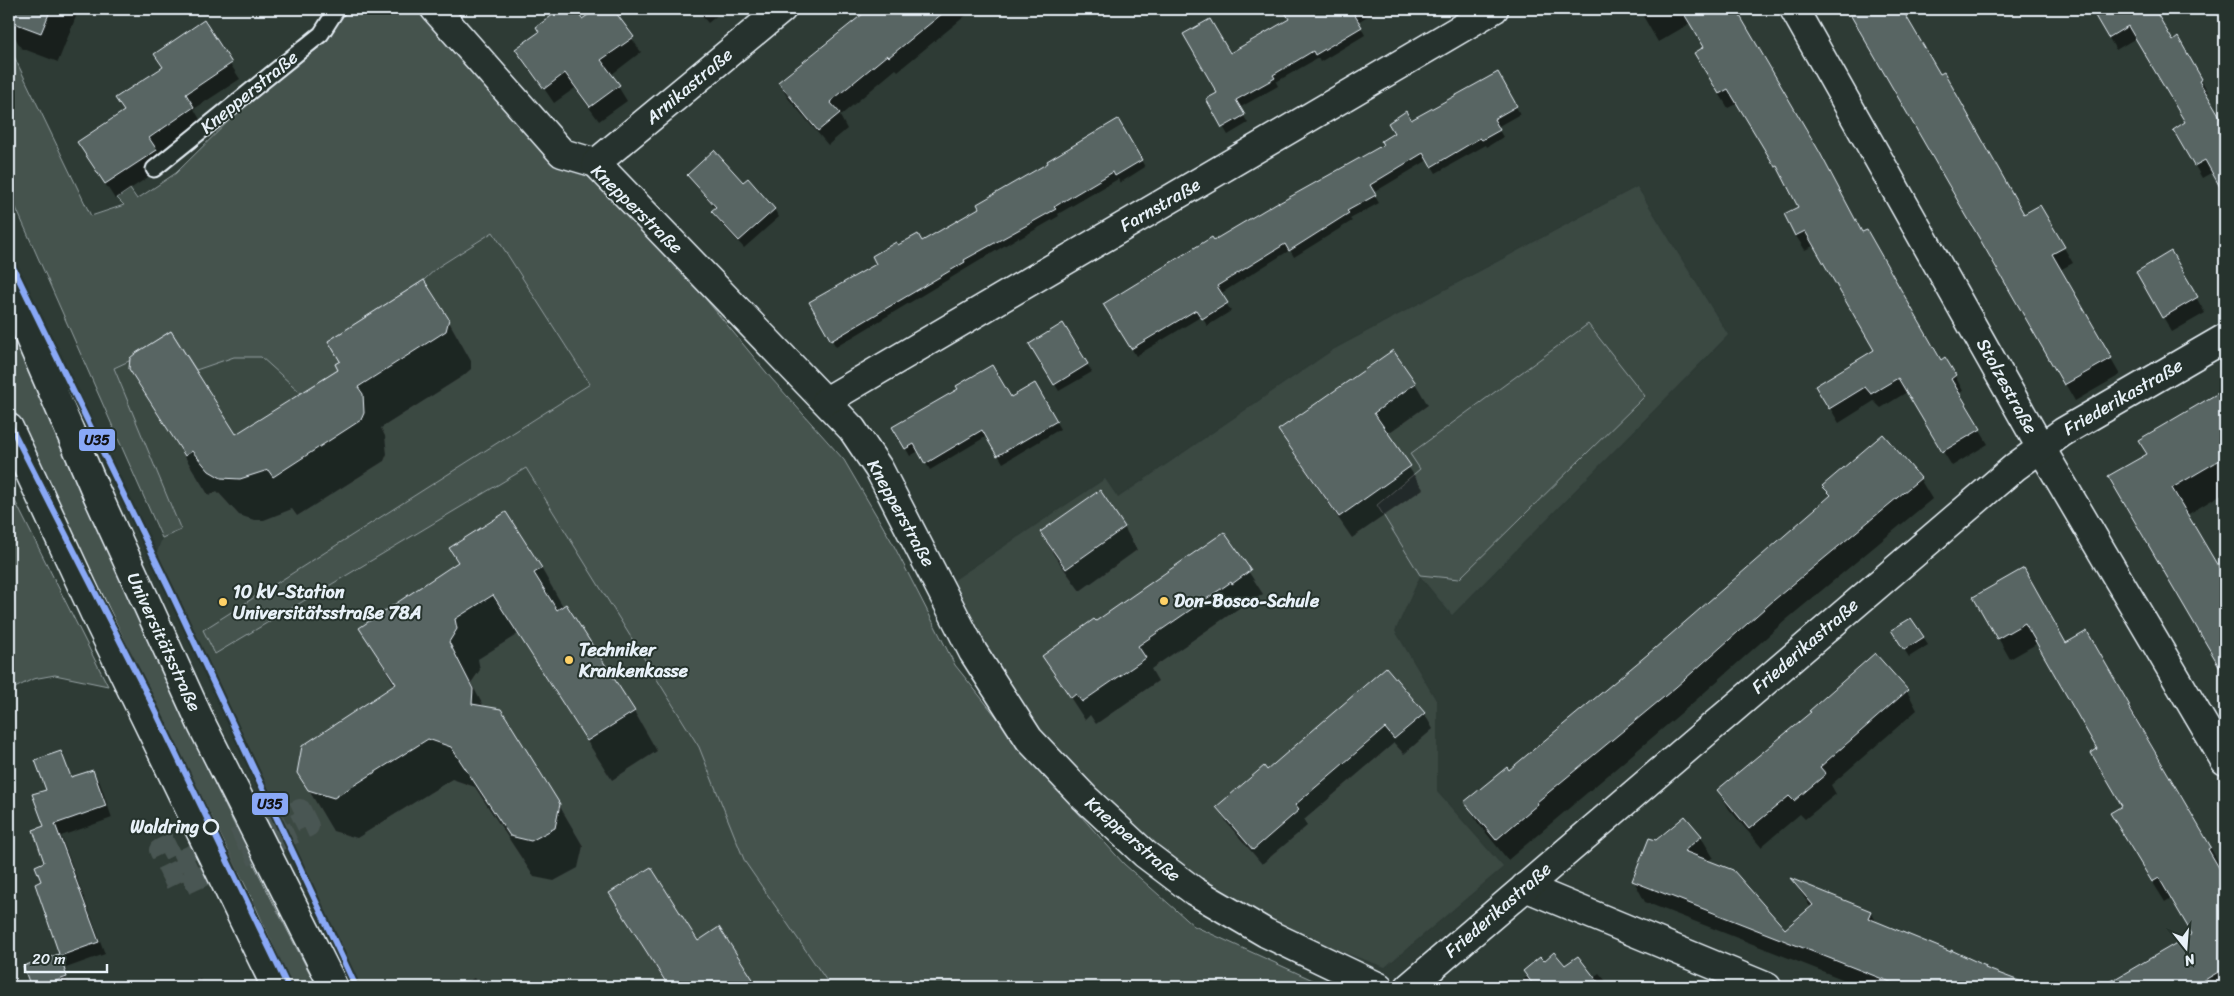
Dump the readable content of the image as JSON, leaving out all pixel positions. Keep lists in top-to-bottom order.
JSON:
{
  "streets": {
    "street": [
      "Arnikastraße",
      "Knepperstraße",
      "Farnstraße",
      "Stolzestraße",
      "Friederikastraße",
      "Universitätsstraße"
    ]
  },
  "crossings": [
    ["Arnikastraße", "Knepperstraße"],
    ["Knepperstraße", "Farnstraße"],
    ["Stolzestraße", "Friederikastraße"]
  ],
  "places": [
    "Don-Bosco-Schule",
    "10 kV-Station Universitätsstraße 78A",
    "Techniker Krankenkasse",
    "Waldring"
  ],
  "lines": ["transit line U35"],
  "scale_bar": "20 m",
  "north": "bottom"
}
